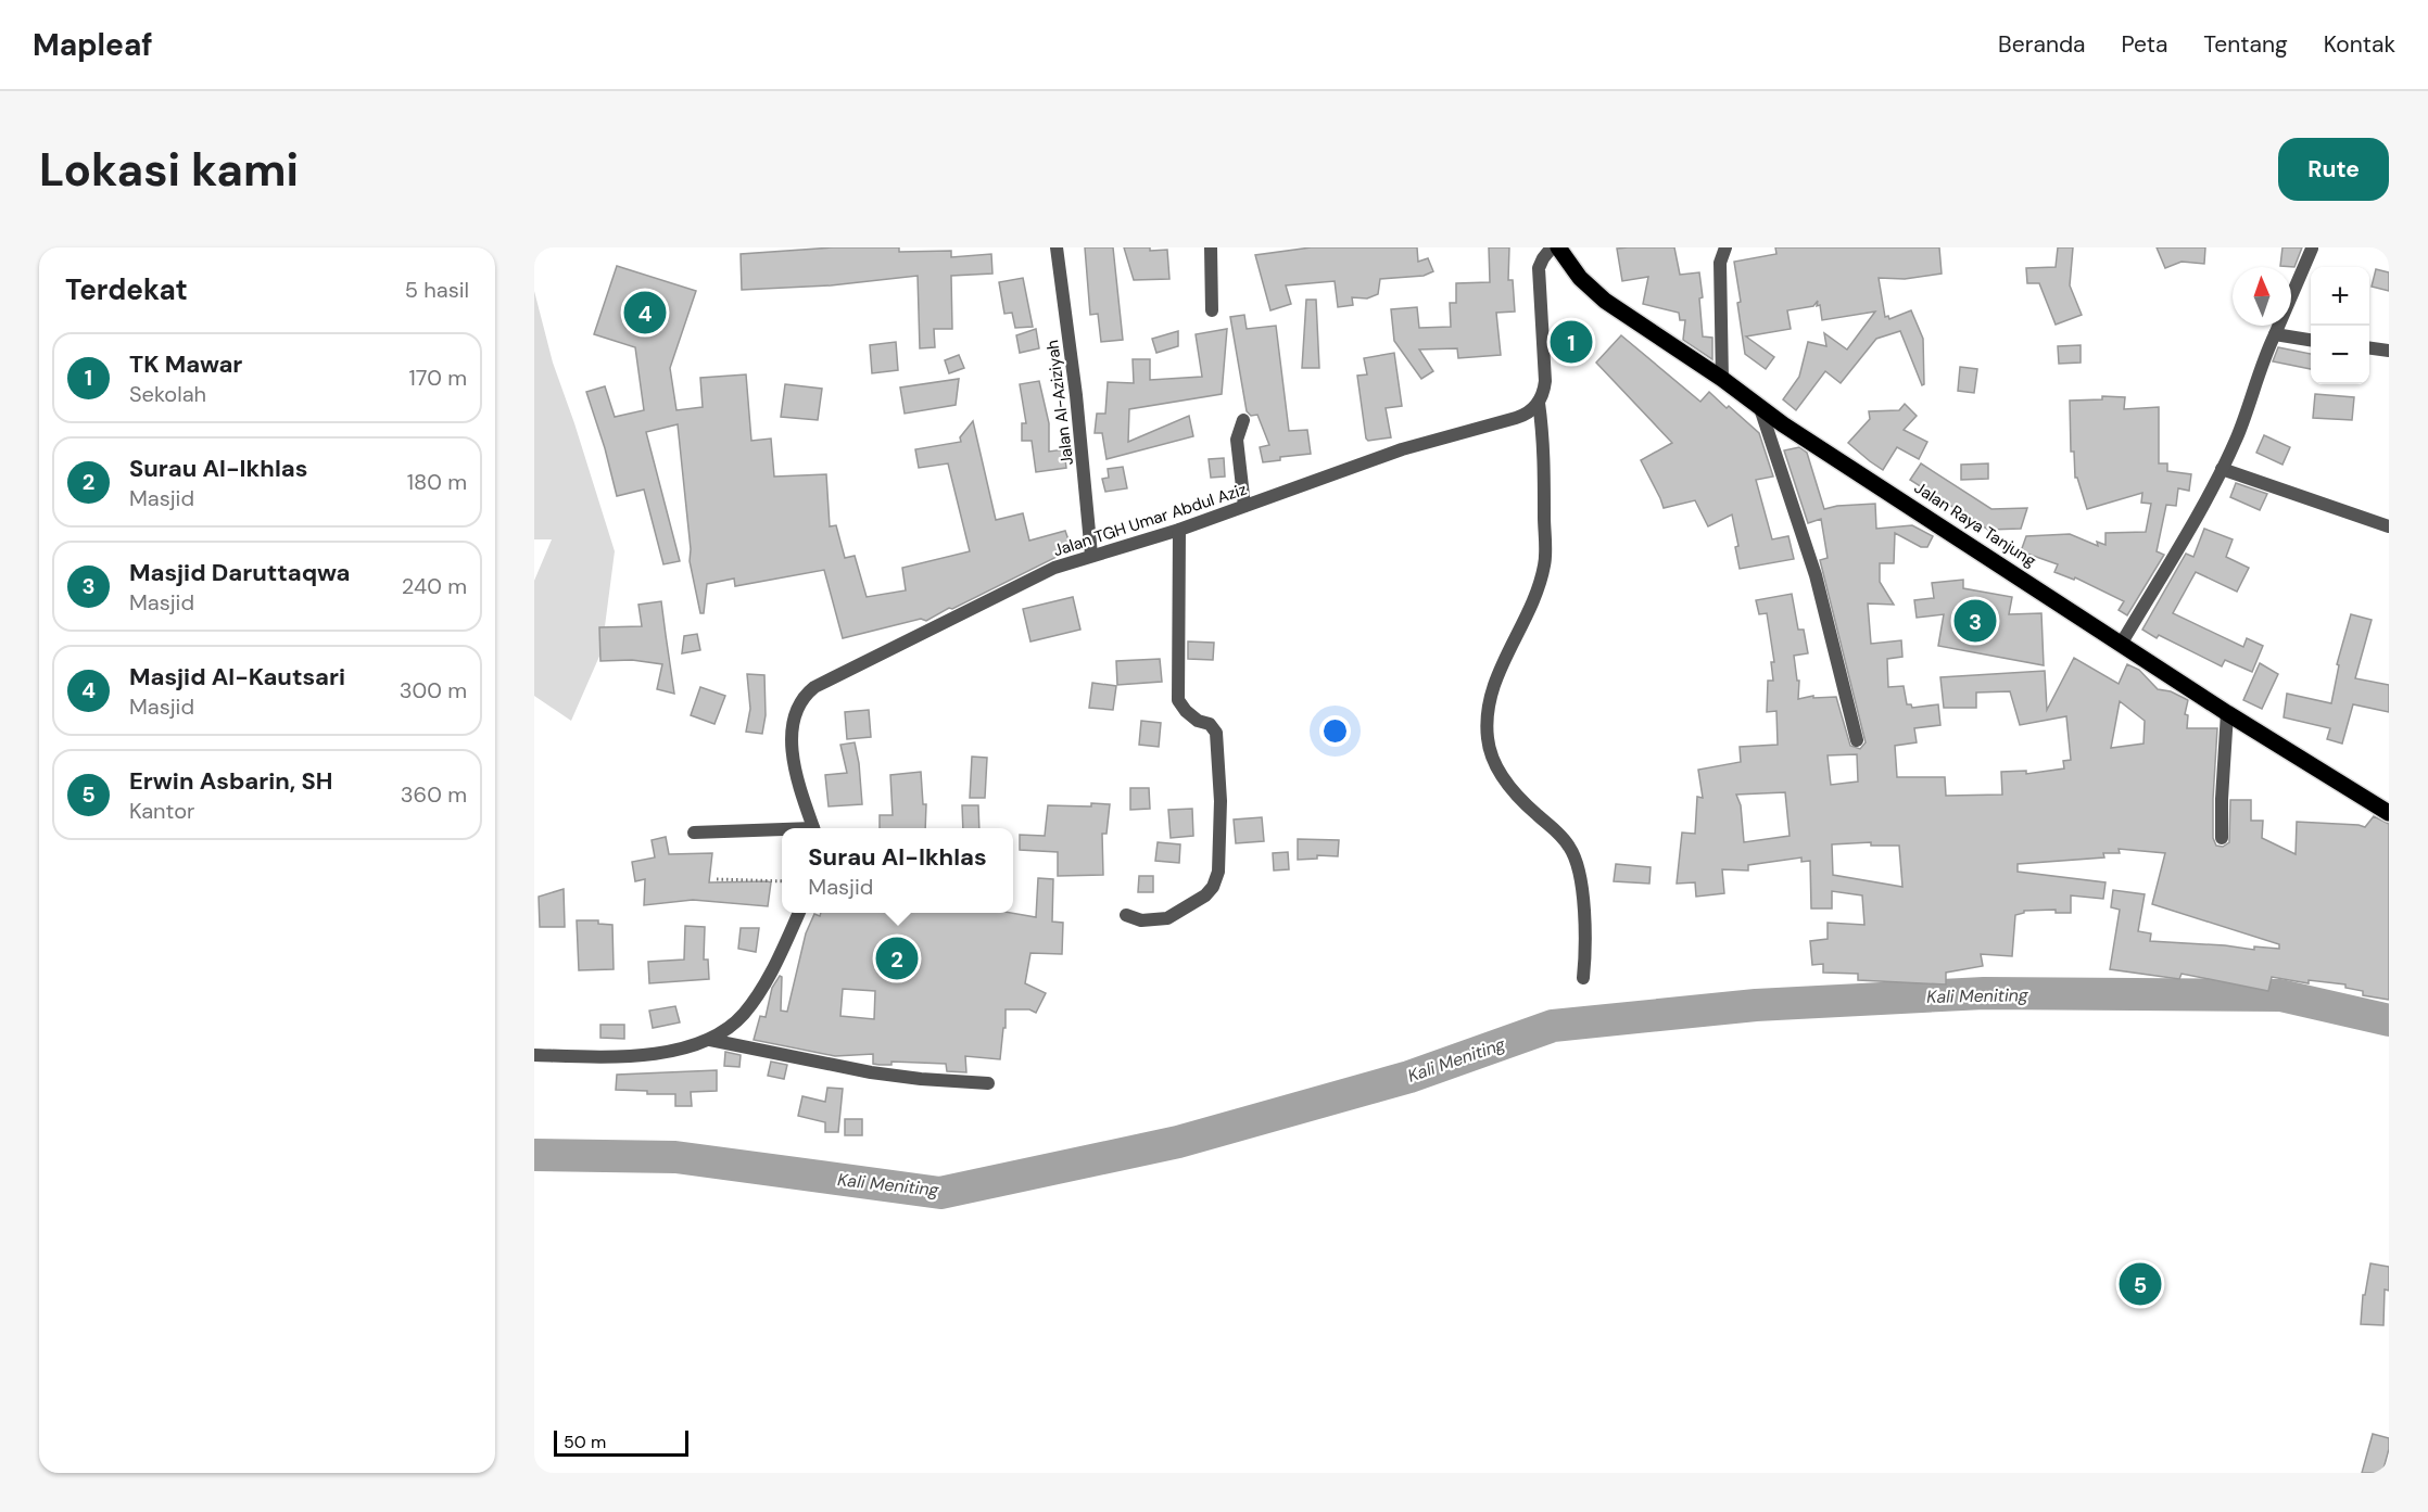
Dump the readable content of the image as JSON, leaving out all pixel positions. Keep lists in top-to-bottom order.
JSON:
{
  "streets": {
    "main road": ["Jalan Raya Tanjung"],
    "street": ["Jalan Al-Aziziyah", "Jalan TGH Umar Abdul Aziz"]
  },
  "crossings": [
    ["Jalan Al-Aziziyah", "Jalan TGH Umar Abdul Aziz"]
  ],
  "water": ["Kali Meniting"],
  "scale_bar": "50 m",
  "north": "top",
  "page": {
    "header": "Mapleaf",
    "nav": [
      "Beranda",
      "Peta",
      "Tentang",
      "Kontak"
    ],
    "buttons": "Rute",
    "title": "Lokasi kami",
    "heading": ["Terdekat", "5 hasil"],
    "map_buttons": ["+", "−"],
    "pins": [
      "4",
      "1",
      "3",
      "2",
      "5"
    ],
    "list": [
      {
        "mark": "1",
        "name": "TK Mawar",
        "note": "Sekolah",
        "value": "170 m"
      },
      {
        "mark": "2",
        "name": "Surau Al-Ikhlas",
        "note": "Masjid",
        "value": "180 m"
      },
      {
        "mark": "3",
        "name": "Masjid Daruttaqwa",
        "note": "Masjid",
        "value": "240 m"
      },
      {
        "mark": "4",
        "name": "Masjid Al-Kautsari",
        "note": "Masjid",
        "value": "300 m"
      },
      {
        "mark": "5",
        "name": "Erwin Asbarin, SH",
        "note": "Kantor",
        "value": "360 m"
      }
    ],
    "popup": ["Surau Al-Ikhlas", "Masjid"],
    "scale": "50 m"
  }
}
